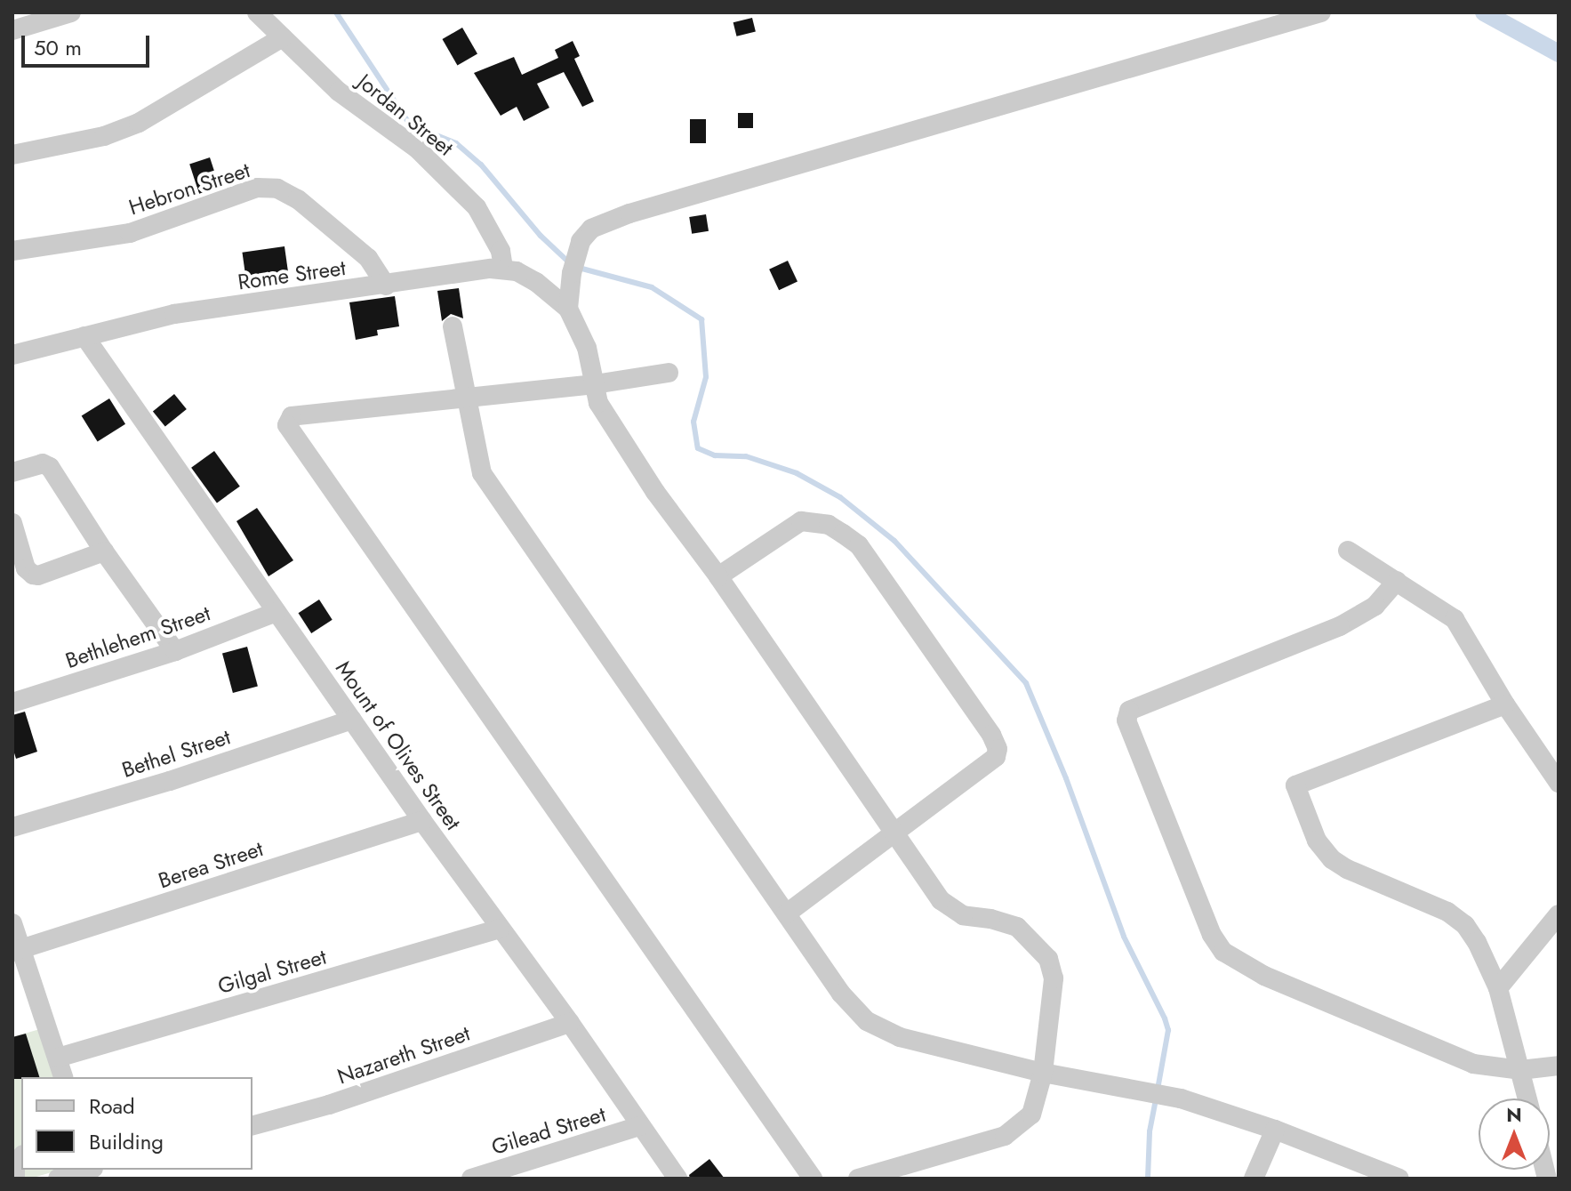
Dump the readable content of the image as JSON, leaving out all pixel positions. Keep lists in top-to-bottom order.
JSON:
{
  "streets": {
    "street": [
      "Jordan Street",
      "Hebron Street",
      "Rome Street",
      "Bethlehem Street",
      "Mount of Olives Street",
      "Bethel Street",
      "Berea Street",
      "Gilgal Street",
      "Nazareth Street",
      "Gilead Street"
    ]
  },
  "crossings": [
    ["Jordan Street", "Rome Street"],
    ["Hebron Street", "Rome Street"],
    ["Rome Street", "Mount of Olives Street"],
    ["Bethlehem Street", "Mount of Olives Street"],
    ["Mount of Olives Street", "Bethel Street"],
    ["Mount of Olives Street", "Berea Street"],
    ["Mount of Olives Street", "Gilgal Street"],
    ["Mount of Olives Street", "Nazareth Street"],
    ["Mount of Olives Street", "Gilead Street"]
  ],
  "legend": ["Road", "Building"],
  "scale_bar": "50 m",
  "north": "top"
}
